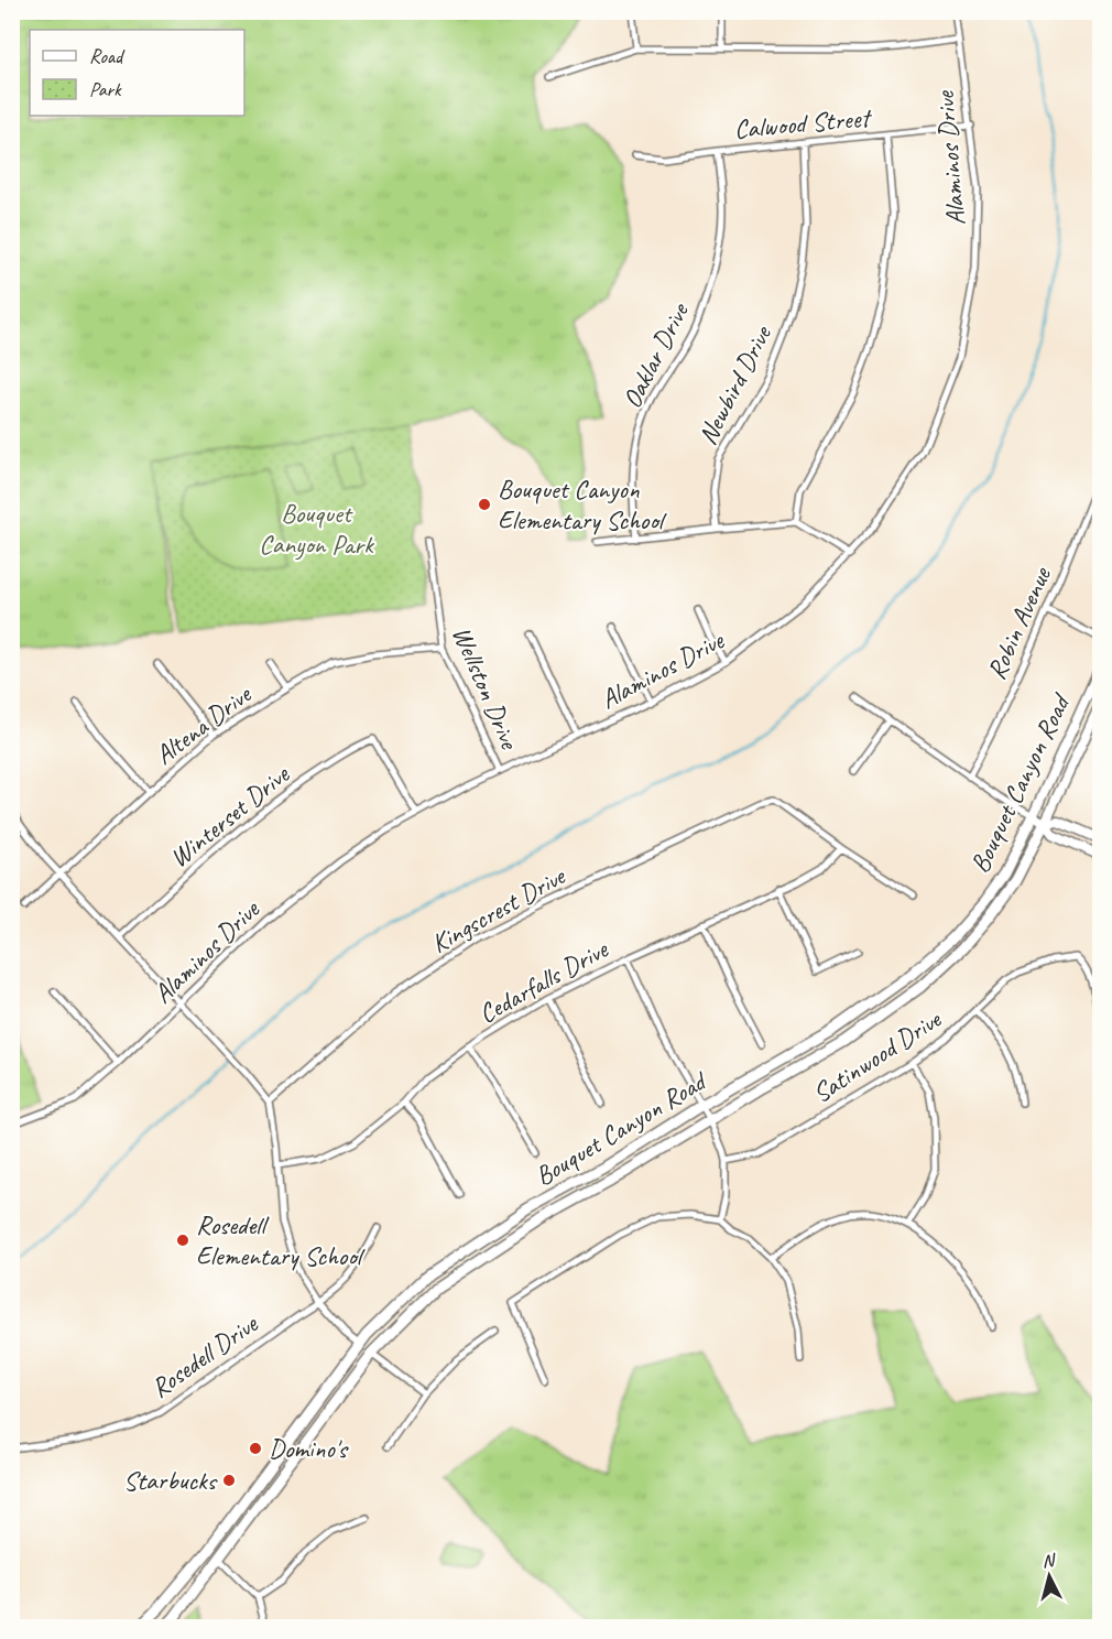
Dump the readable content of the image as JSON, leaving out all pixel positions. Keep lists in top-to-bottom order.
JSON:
{
  "streets": {
    "main road": ["Bouquet Canyon Road"],
    "street": [
      "Calwood Street",
      "Alaminos Drive",
      "Oaklar Drive",
      "Newbird Drive",
      "Robin Avenue",
      "Wellston Drive",
      "Altena Drive",
      "Winterset Drive",
      "Kingscrest Drive",
      "Cedarfalls Drive",
      "Satinwood Drive",
      "Rosedell Drive"
    ]
  },
  "crossings": [
    ["Calwood Street", "Alaminos Drive"],
    ["Calwood Street", "Oaklar Drive"],
    ["Calwood Street", "Newbird Drive"],
    ["Alaminos Drive", "Wellston Drive"],
    ["Alaminos Drive", "Winterset Drive"],
    ["Wellston Drive", "Altena Drive"],
    ["Kingscrest Drive", "Cedarfalls Drive"]
  ],
  "parks": ["Bouquet Canyon Park"],
  "places": [
    "Bouquet Canyon Elementary School",
    "Rosedell Elementary School",
    "Domino's",
    "Starbucks"
  ],
  "legend": ["Road", "Park"],
  "north": "top"
}
